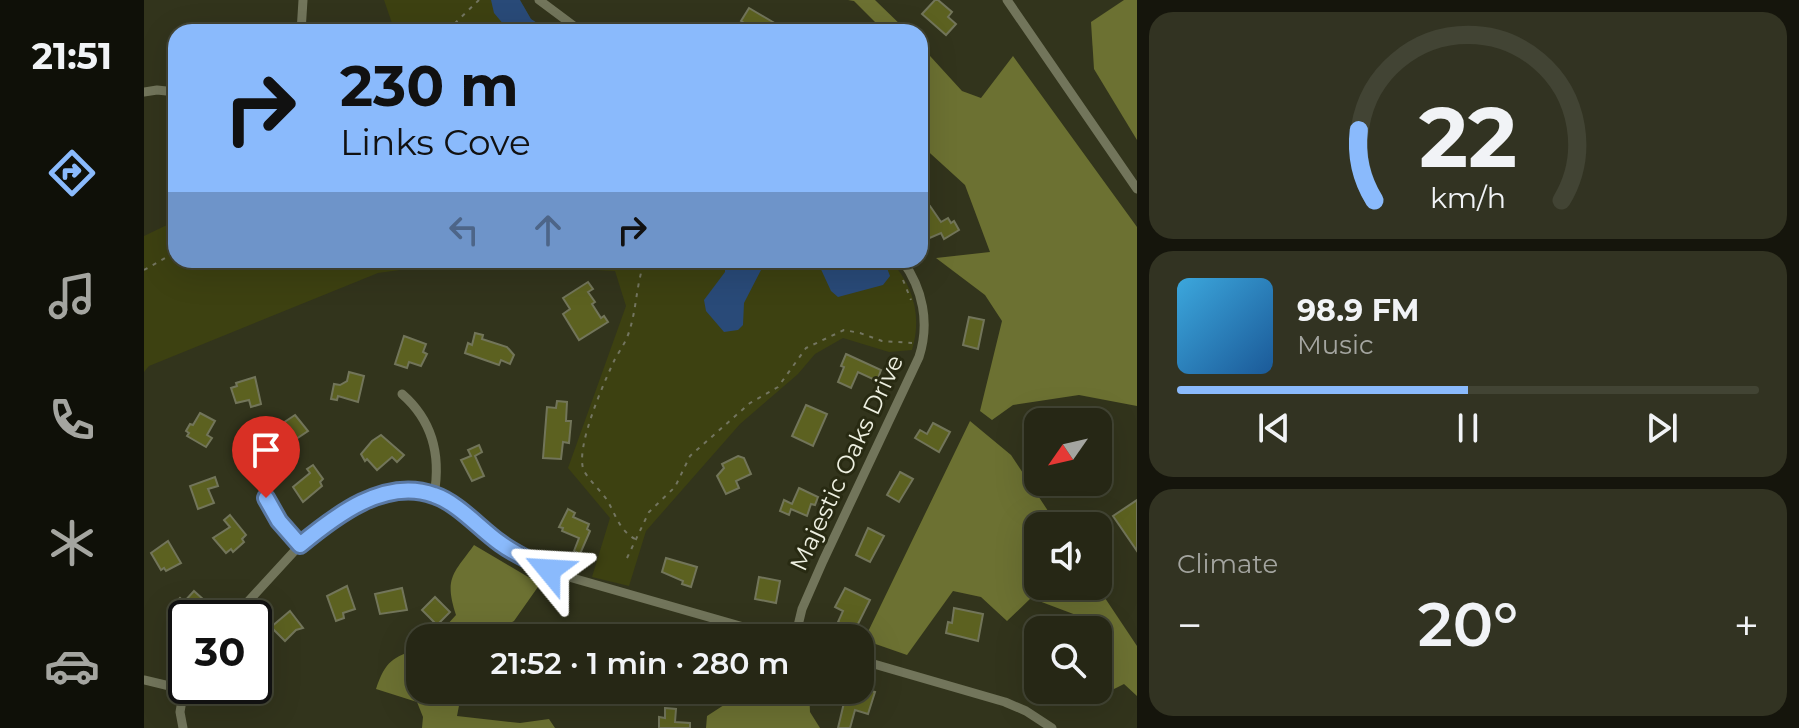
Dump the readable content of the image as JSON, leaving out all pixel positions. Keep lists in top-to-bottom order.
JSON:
{
  "streets": {
    "street": ["Majestic Oaks Drive"]
  },
  "north": "bottom left",
  "page": {
    "tabs": "21:51",
    "turn": ["230 m", "Links Cove"],
    "song": ["98.9 FM", "Music"],
    "tile": "Climate",
    "heat": ["−", "20°", "+"],
    "limit": "30",
    "trip": "21:52 · 1 min · 280 m",
    "gauge": ["22", "km/h"]
  }
}
